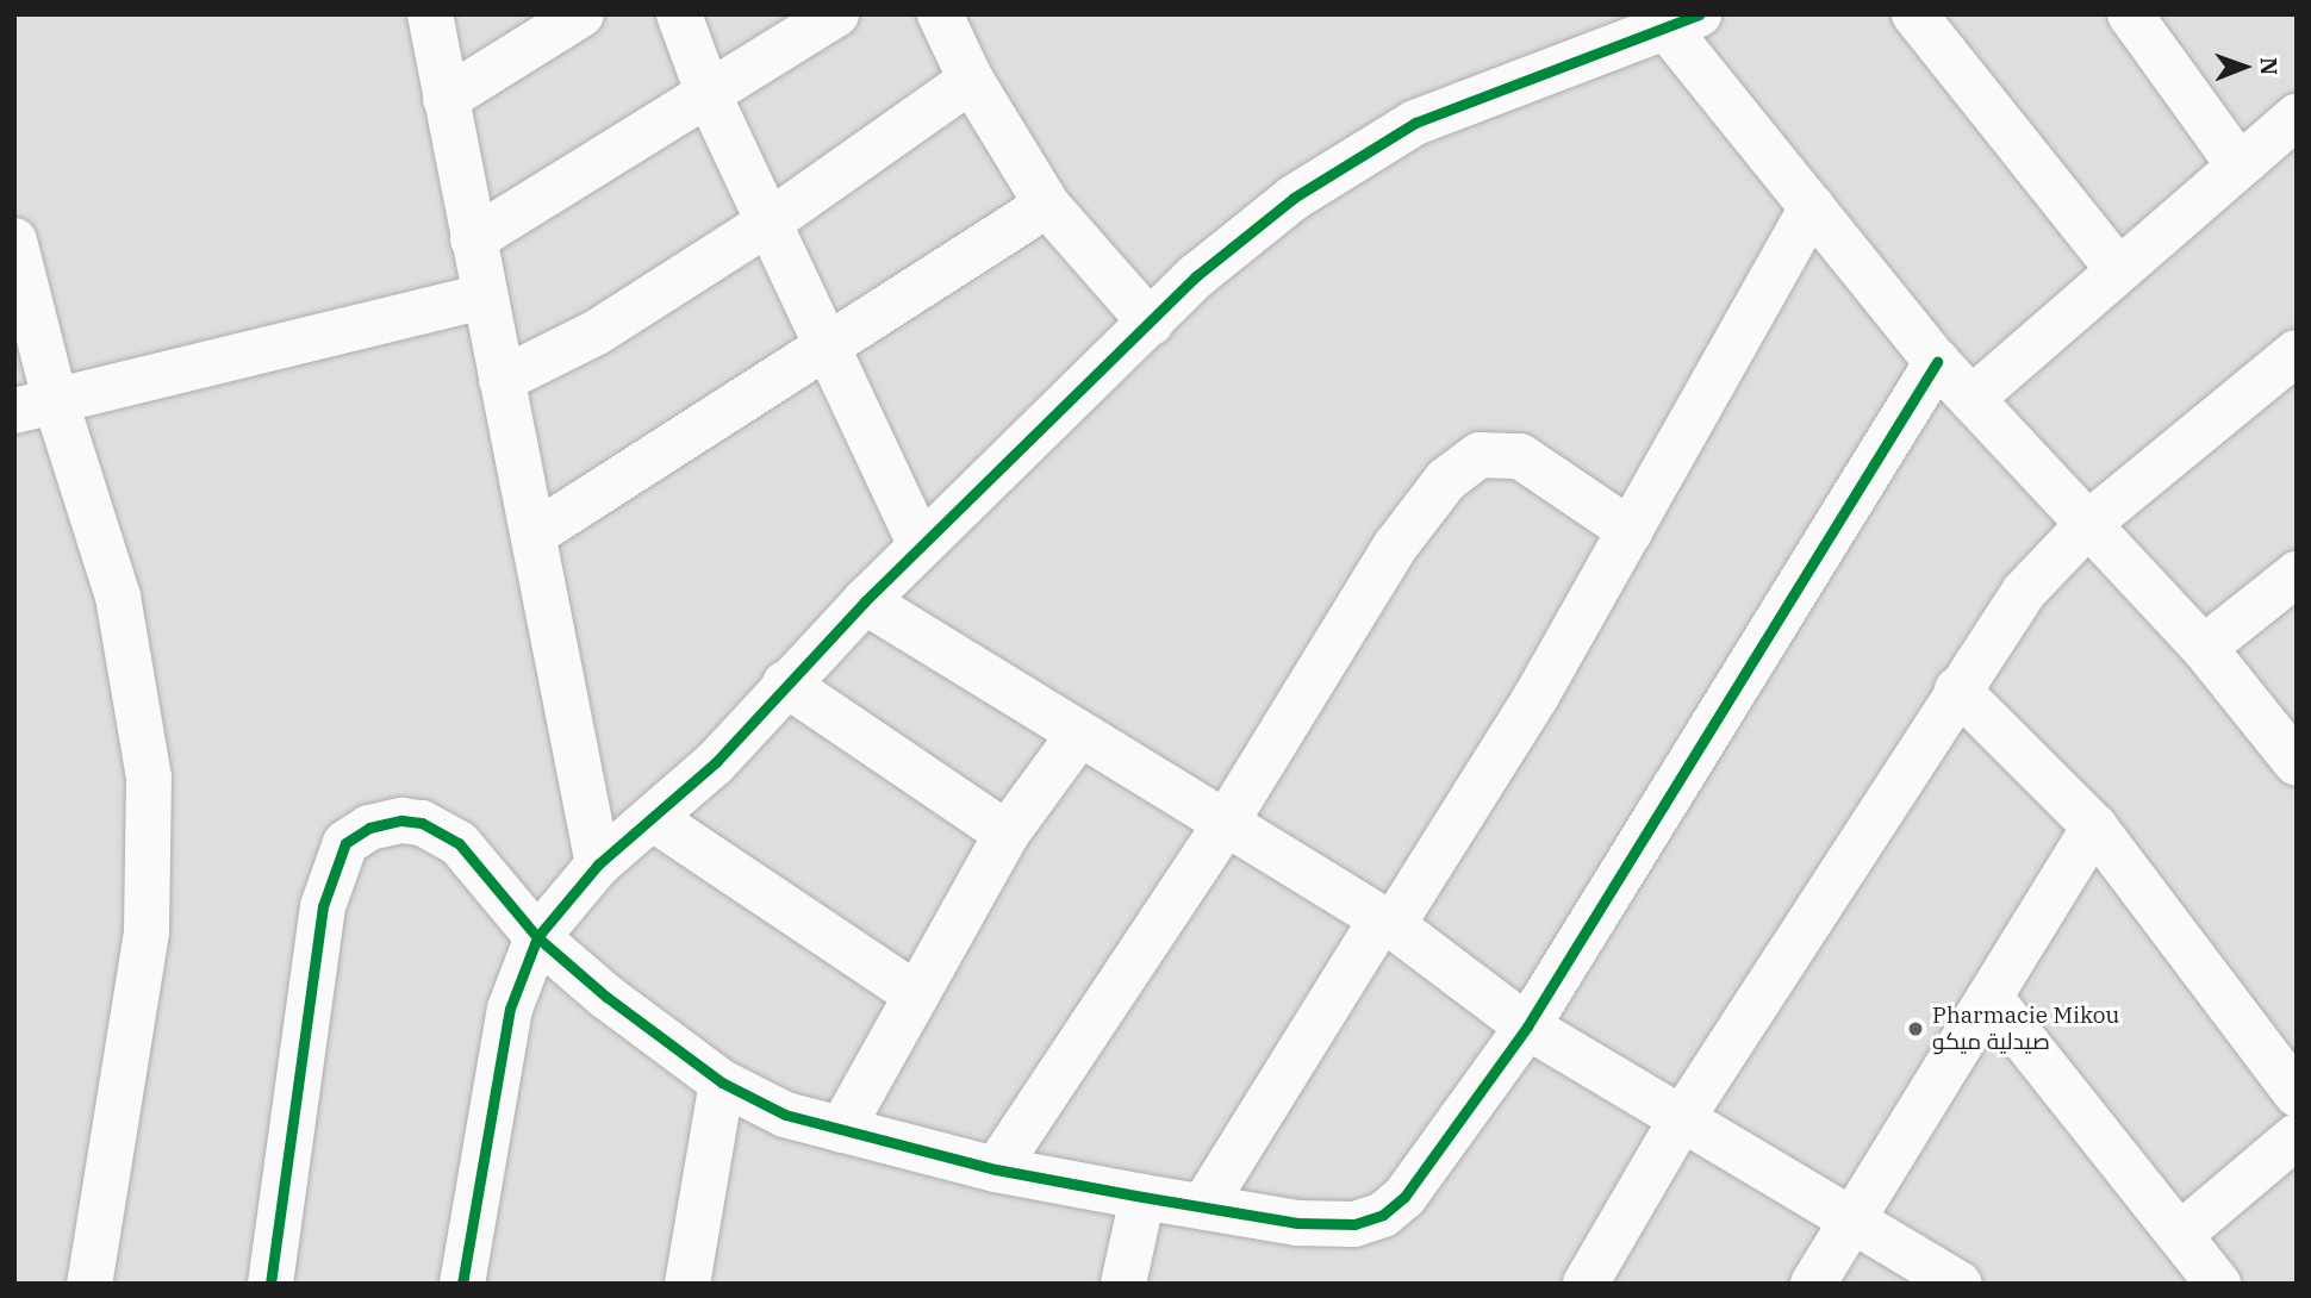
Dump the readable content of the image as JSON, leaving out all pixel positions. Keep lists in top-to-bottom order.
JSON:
{
  "places": ["Pharmacie Mikou صيدلية ميكو"],
  "north": "right"
}
